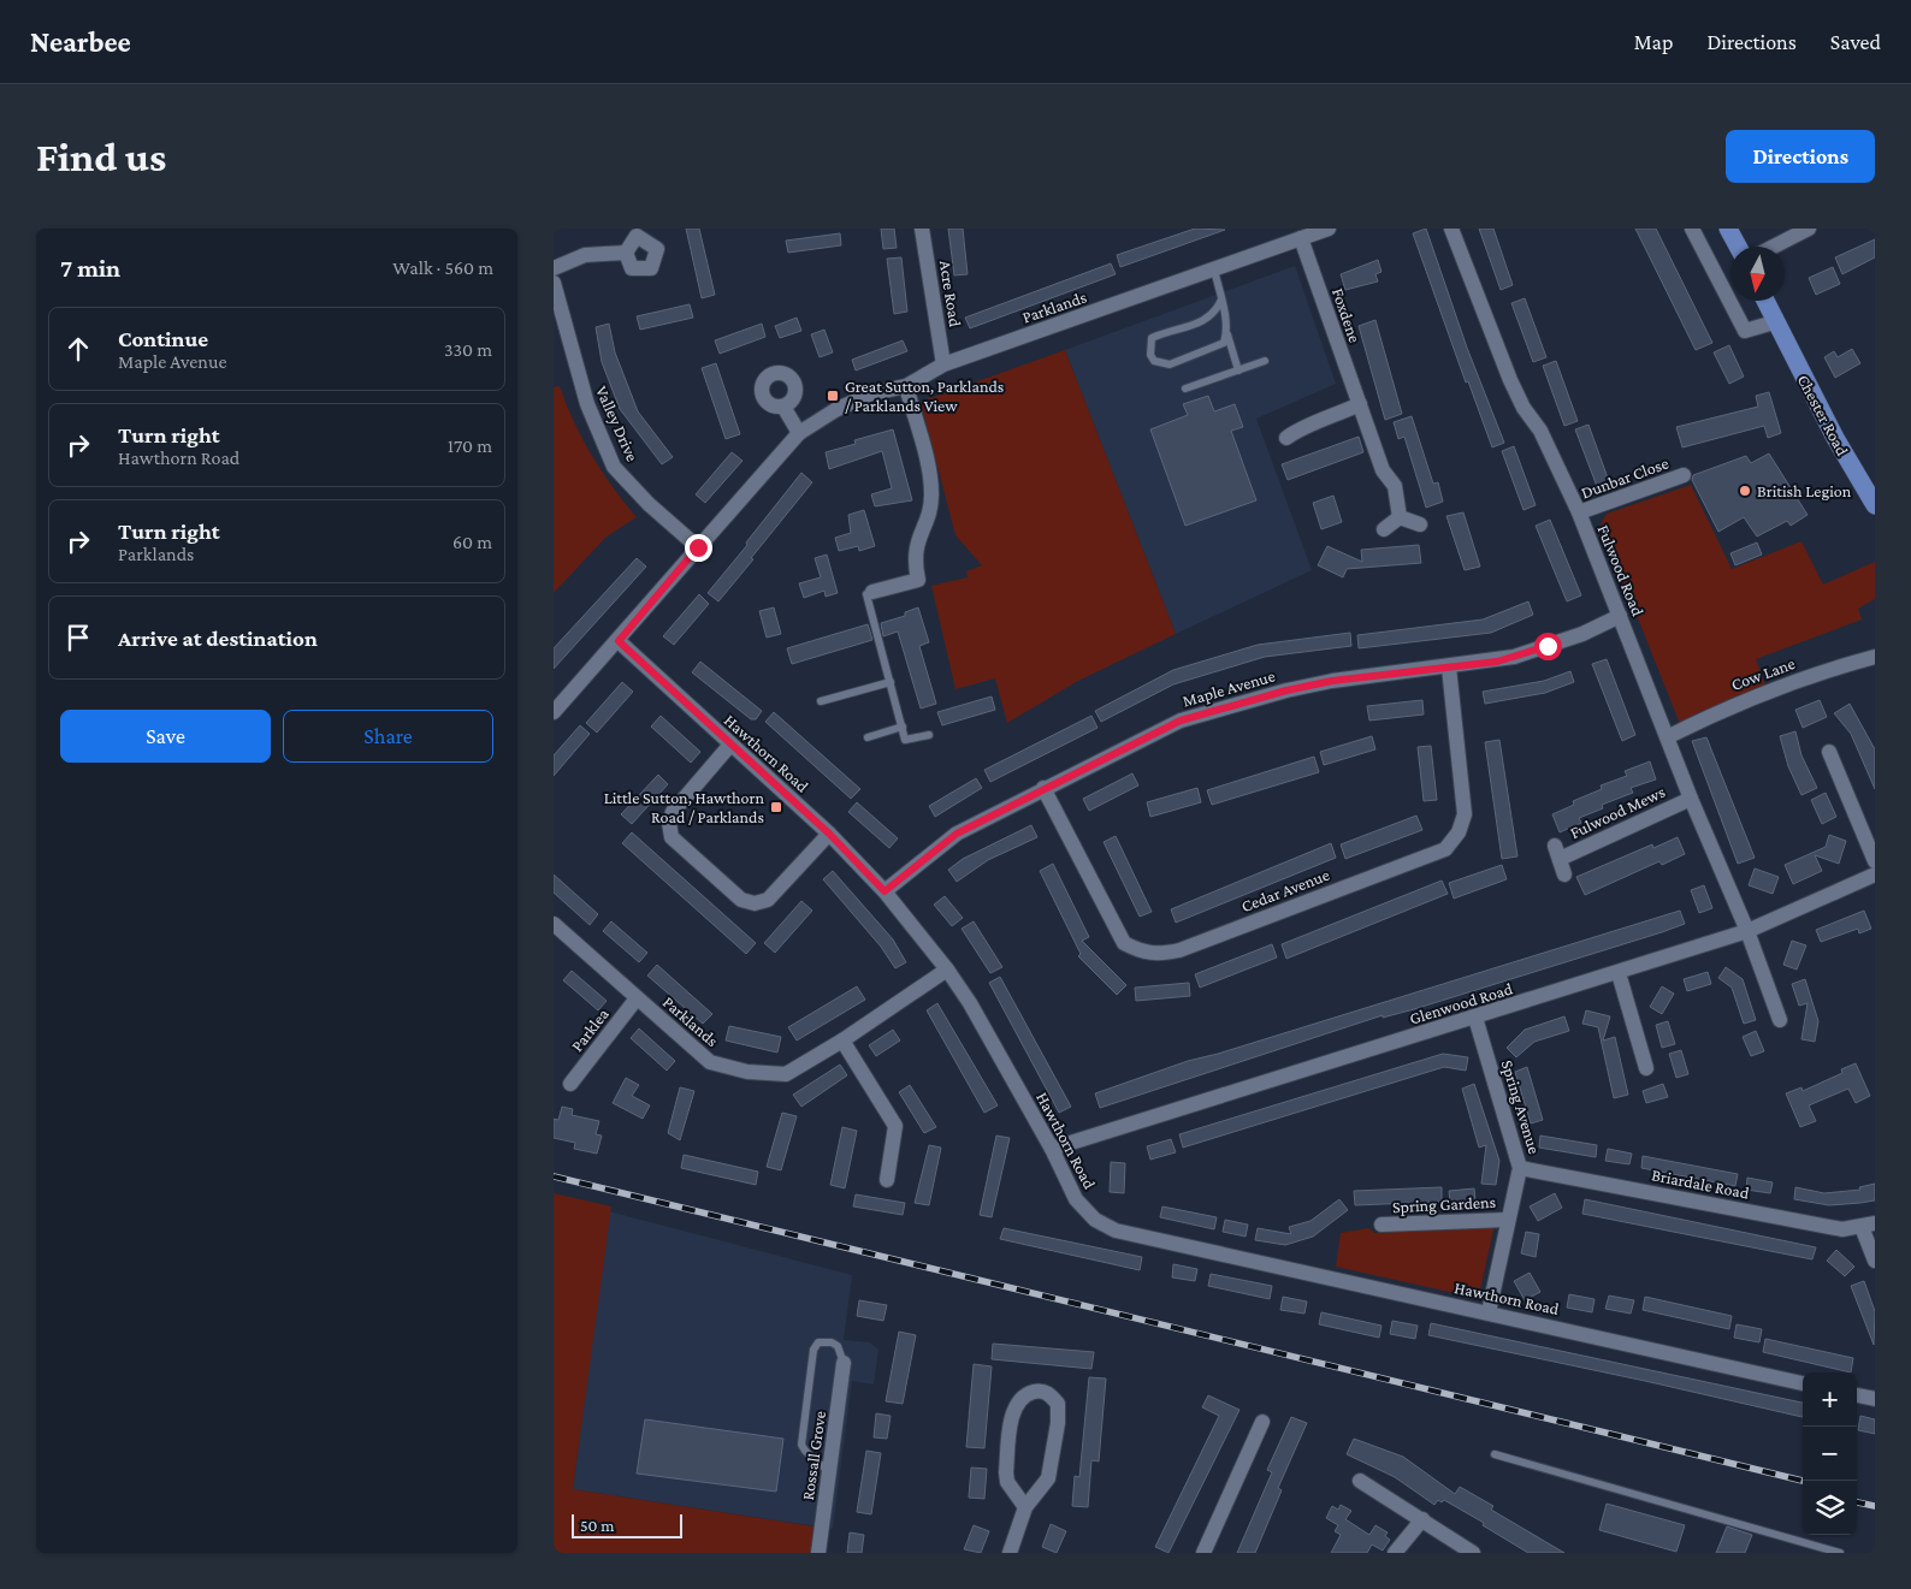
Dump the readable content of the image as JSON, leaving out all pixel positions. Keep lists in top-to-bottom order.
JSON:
{
  "streets": {
    "main road": ["Chester Road"],
    "street": [
      "Acre Road",
      "Parklands",
      "Foxdene",
      "Valley Drive",
      "Dunbar Close",
      "Fulwood Road",
      "Cow Lane",
      "Maple Avenue",
      "Hawthorn Road",
      "Fulwood Mews",
      "Cedar Avenue",
      "Glenwood Road",
      "Parklea",
      "Spring Avenue",
      "Briardale Road",
      "Spring Gardens",
      "Rossall Grove"
    ]
  },
  "crossings": [
    ["Acre Road", "Parklands"],
    ["Parklands", "Foxdene"],
    ["Parklands", "Valley Drive"],
    ["Parklands", "Hawthorn Road"],
    ["Parklands", "Parklea"],
    ["Dunbar Close", "Fulwood Road"],
    ["Fulwood Road", "Cow Lane"],
    ["Fulwood Road", "Maple Avenue"],
    ["Fulwood Road", "Fulwood Mews"],
    ["Fulwood Road", "Glenwood Road"],
    ["Maple Avenue", "Hawthorn Road"],
    ["Maple Avenue", "Cedar Avenue"],
    ["Hawthorn Road", "Glenwood Road"],
    ["Hawthorn Road", "Spring Avenue"],
    ["Glenwood Road", "Spring Avenue"],
    ["Spring Avenue", "Briardale Road"],
    ["Spring Avenue", "Spring Gardens"]
  ],
  "places": {
    "transit": ["Great Sutton, Parklands / Parklands View", "Little Sutton, Hawthorn Road / Parklands"],
    "other": ["British Legion"]
  },
  "scale_bar": "50 m",
  "north": "bottom",
  "page": {
    "header": "Nearbee",
    "nav": ["Map", "Directions", "Saved"],
    "buttons": [
      "Directions",
      ["Save", "Share"]
    ],
    "title": "Find us",
    "heading": ["7 min", "Walk · 560 m"],
    "list": [
      ["Continue", "Maple Avenue", "330 m"],
      ["Turn right", "Hawthorn Road", "170 m"],
      ["Turn right", "Parklands", "60 m"],
      "Arrive at destination"
    ],
    "map_buttons": ["+", "−"],
    "scale": "50 m"
  }
}
